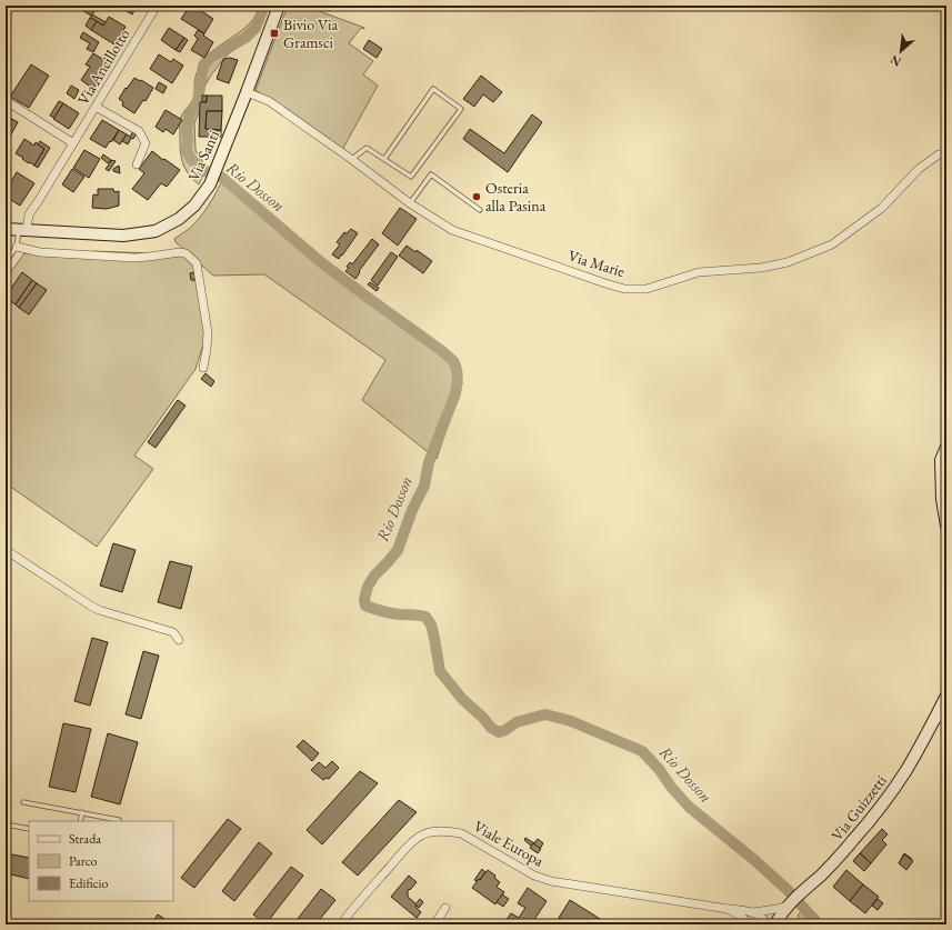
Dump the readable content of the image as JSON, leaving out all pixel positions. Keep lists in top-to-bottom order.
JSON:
{
  "streets": {
    "street": [
      "Via Ancillotto",
      "Via Santi",
      "Via Marie",
      "Via Guizzetti",
      "Viale Europa"
    ]
  },
  "crossings": [
    ["Via Ancillotto", "Via Santi"],
    ["Via Santi", "Via Marie"],
    ["Via Guizzetti", "Viale Europa"]
  ],
  "water": ["Rio Dosson"],
  "places": {
    "transit": ["Bivio Via Gramsci"],
    "other": ["Osteria alla Pasina"]
  },
  "legend": ["Strada", "Parco", "Edificio"],
  "north": "bottom left"
}
